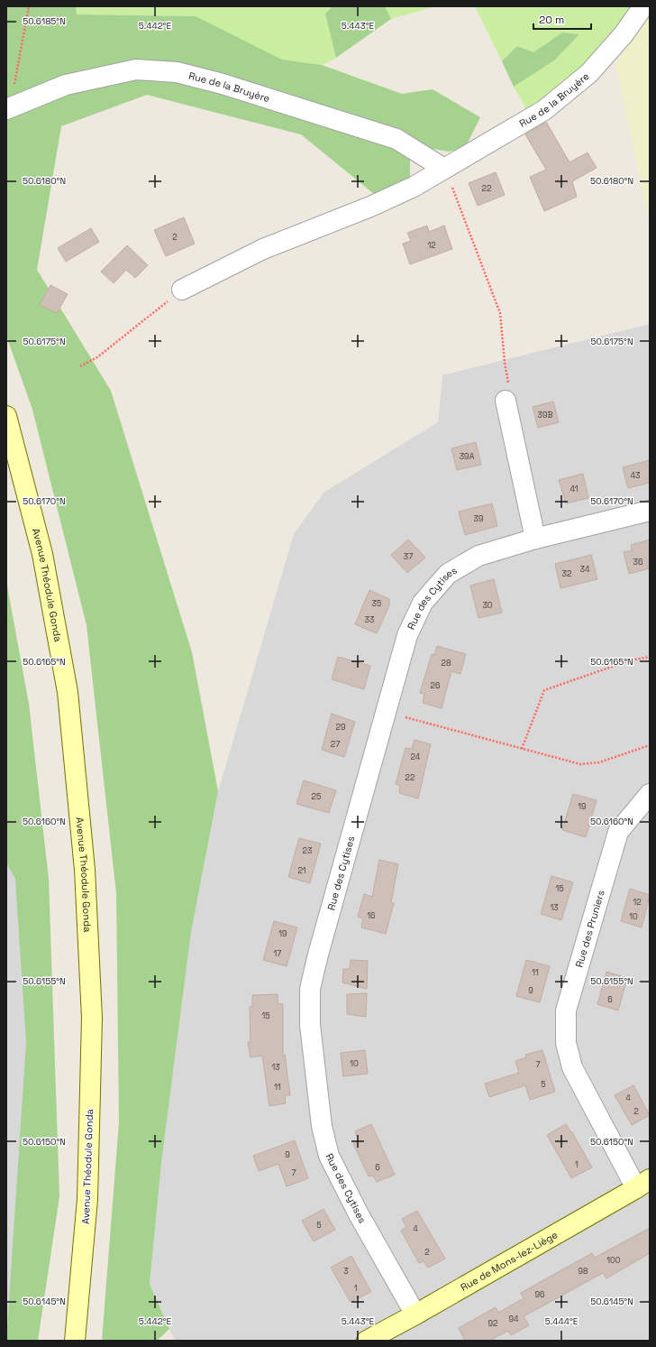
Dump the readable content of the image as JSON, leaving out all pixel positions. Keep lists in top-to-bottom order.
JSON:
{
  "streets": {
    "main road": ["Avenue Théodule Gonda", "Rue de Mons-lez-Liège"],
    "street": ["Rue de la Bruyère", "Rue des Cytises", "Rue des Pruniers"]
  },
  "crossings": [
    ["Rue des Cytises", "Rue de Mons-lez-Liège"],
    ["Rue des Pruniers", "Rue de Mons-lez-Liège"]
  ],
  "house_numbers": [
    "22",
    "2",
    "12",
    "39B",
    "39A",
    "43",
    "41",
    "39",
    "37",
    "36",
    "34",
    "32",
    "35",
    "30",
    "33",
    "28",
    "26",
    "29",
    "27",
    "24",
    "22",
    "25",
    "19",
    "23",
    "21",
    "15",
    "12",
    "13",
    "16",
    "10",
    "19",
    "17",
    "11",
    "9",
    "6",
    "15",
    "10",
    "7",
    "13",
    "5",
    "11",
    "4",
    "2",
    "9",
    "1",
    "6",
    "7",
    "5",
    "4",
    "2",
    "100",
    "3",
    "98",
    "1",
    "96",
    "94",
    "92"
  ],
  "scale_bar": "20 m",
  "coordinates": [
    "50.6185°N",
    "5.442°E",
    "5.443°E",
    "50.6180°N",
    "50.6175°N",
    "50.6170°N",
    "50.6165°N",
    "50.6160°N",
    "50.6155°N",
    "50.6150°N",
    "50.6145°N",
    "5.444°E"
  ]
}
